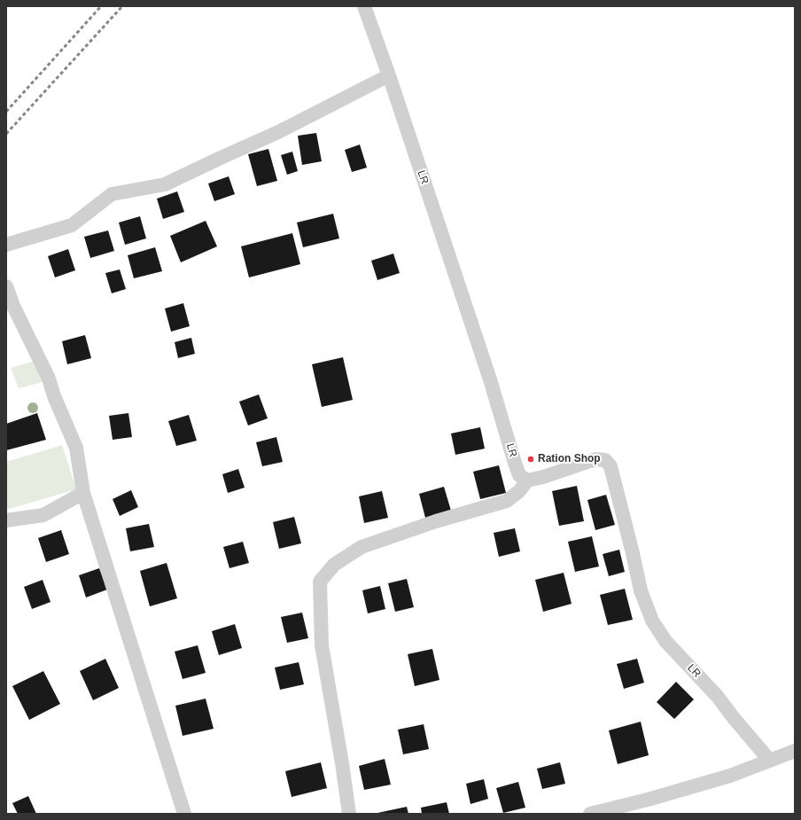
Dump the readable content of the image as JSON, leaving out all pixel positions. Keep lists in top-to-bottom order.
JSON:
{
  "streets": {
    "street": ["LR"]
  },
  "places": ["Ration Shop"]
}
